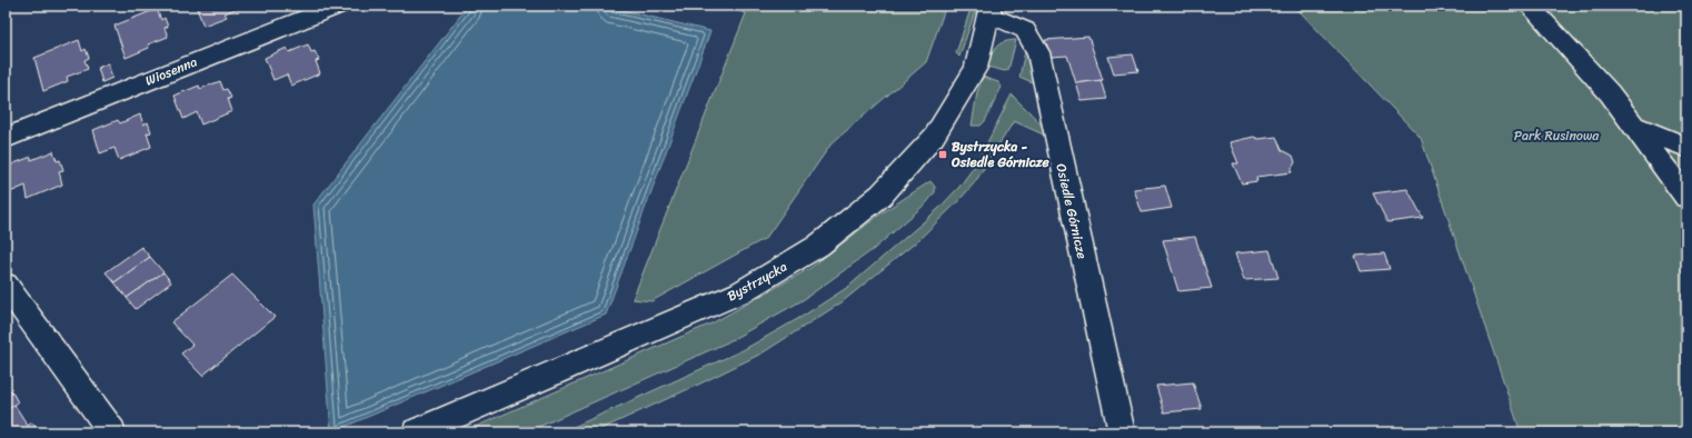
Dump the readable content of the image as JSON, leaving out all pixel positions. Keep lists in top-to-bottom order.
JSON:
{
  "streets": {
    "street": ["Wiosenna", "Osiedle Górnicze", "Bystrzycka"]
  },
  "crossings": [
    ["Osiedle Górnicze", "Bystrzycka"]
  ],
  "parks": ["Park Rusinowa"],
  "places": {
    "transit": ["Bystrzycka - Osiedle Górnicze"]
  }
}
